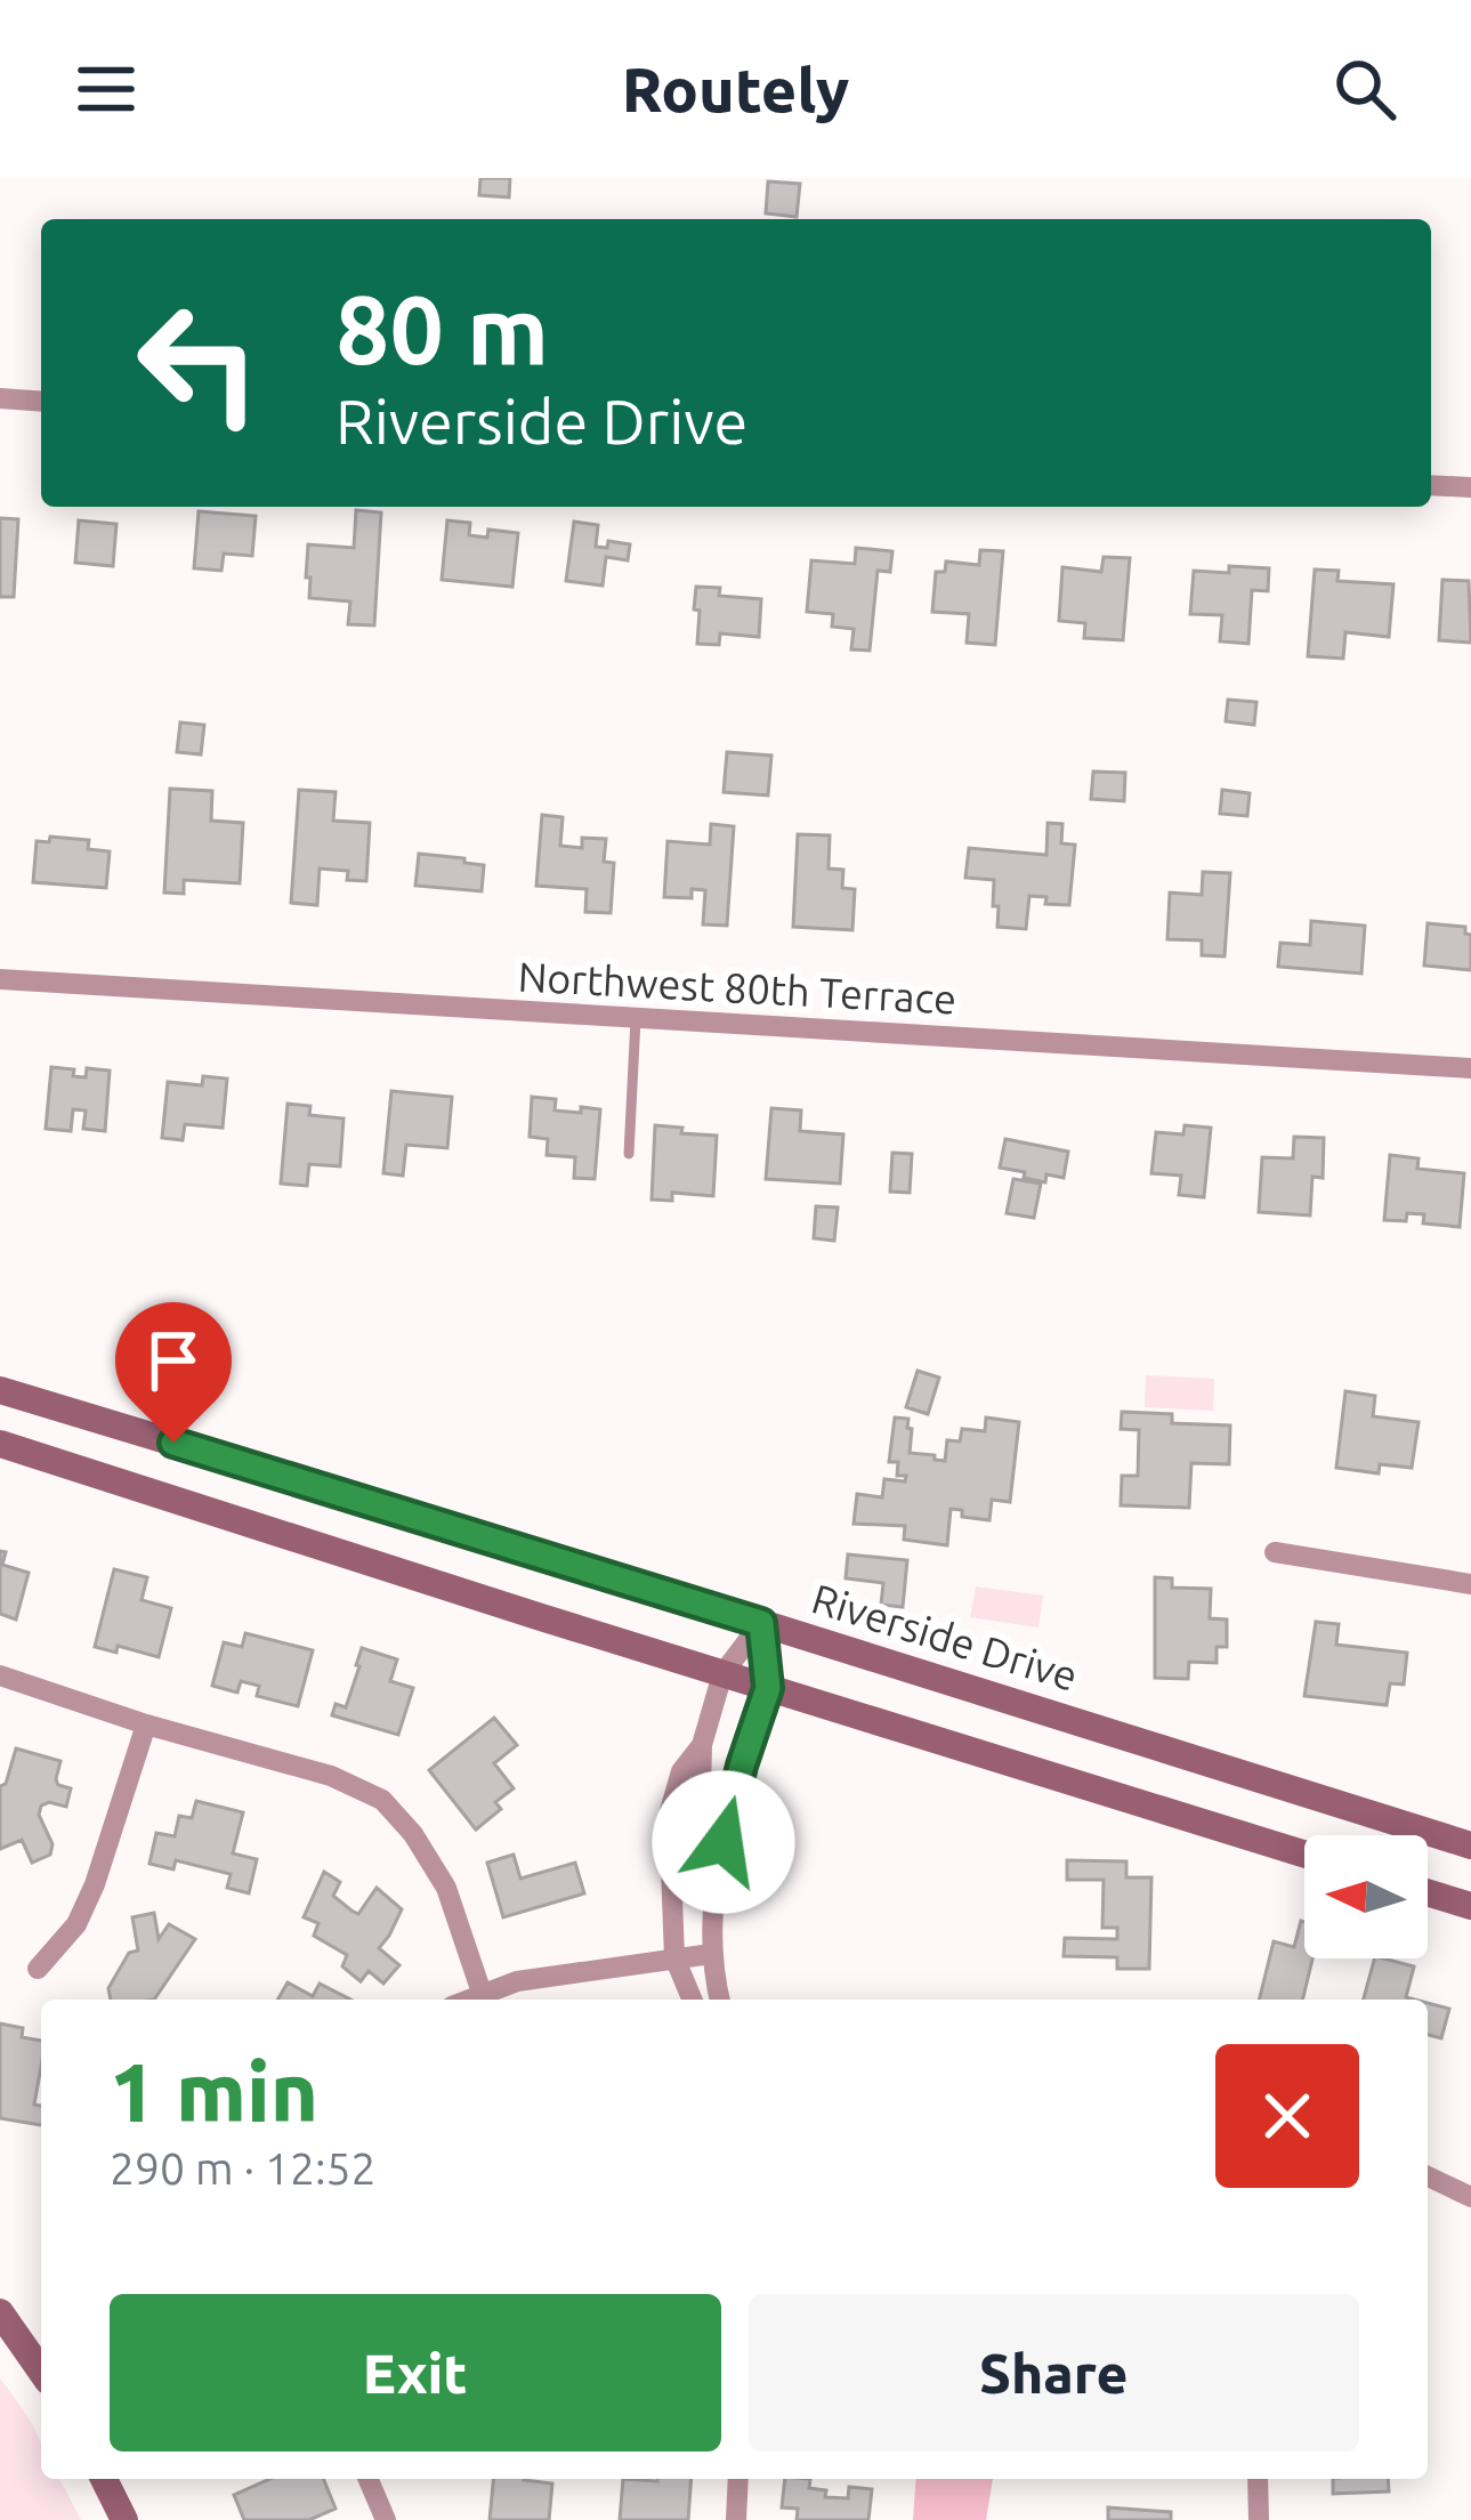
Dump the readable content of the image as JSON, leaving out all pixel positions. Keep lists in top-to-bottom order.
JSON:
{
  "streets": {
    "street": ["Northwest 80th Terrace", "Riverside Drive"]
  },
  "north": "left",
  "page": {
    "header": "Routely",
    "turn": ["80 m", "Riverside Drive"],
    "heading": ["1 min", "290 m · 12:52"],
    "buttons": ["Exit", "Share"]
  }
}
